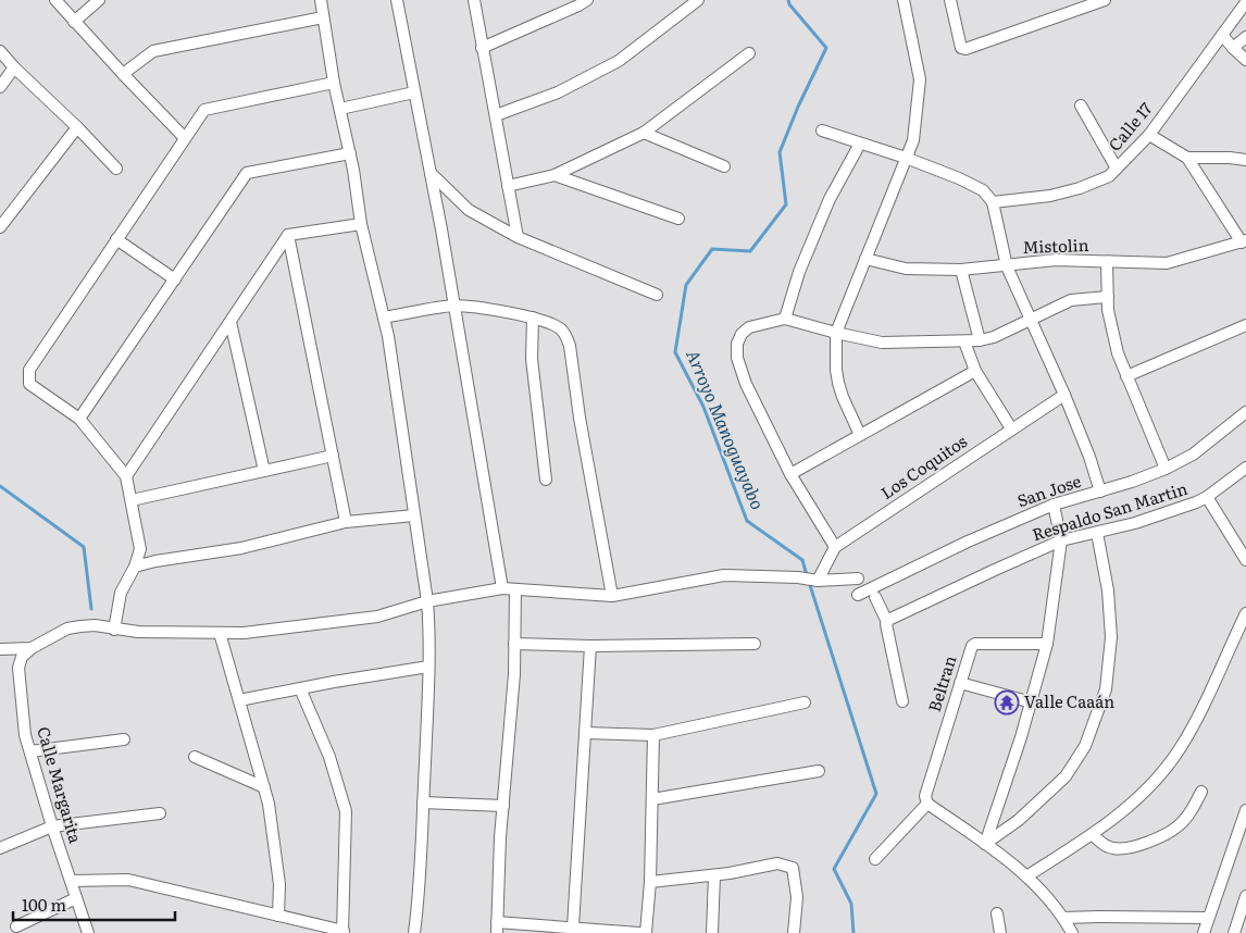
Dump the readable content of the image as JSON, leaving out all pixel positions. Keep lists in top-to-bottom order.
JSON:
{
  "streets": {
    "street": [
      "Calle 17",
      "Mistolin",
      "Los Coquitos",
      "San Jose",
      "Respaldo San Martin",
      "Beltran",
      "Calle Margarita"
    ]
  },
  "water": ["Arroyo Manoguayabo"],
  "places": {
    "temple": ["Valle Caaán"]
  },
  "scale_bar": "100 m"
}
